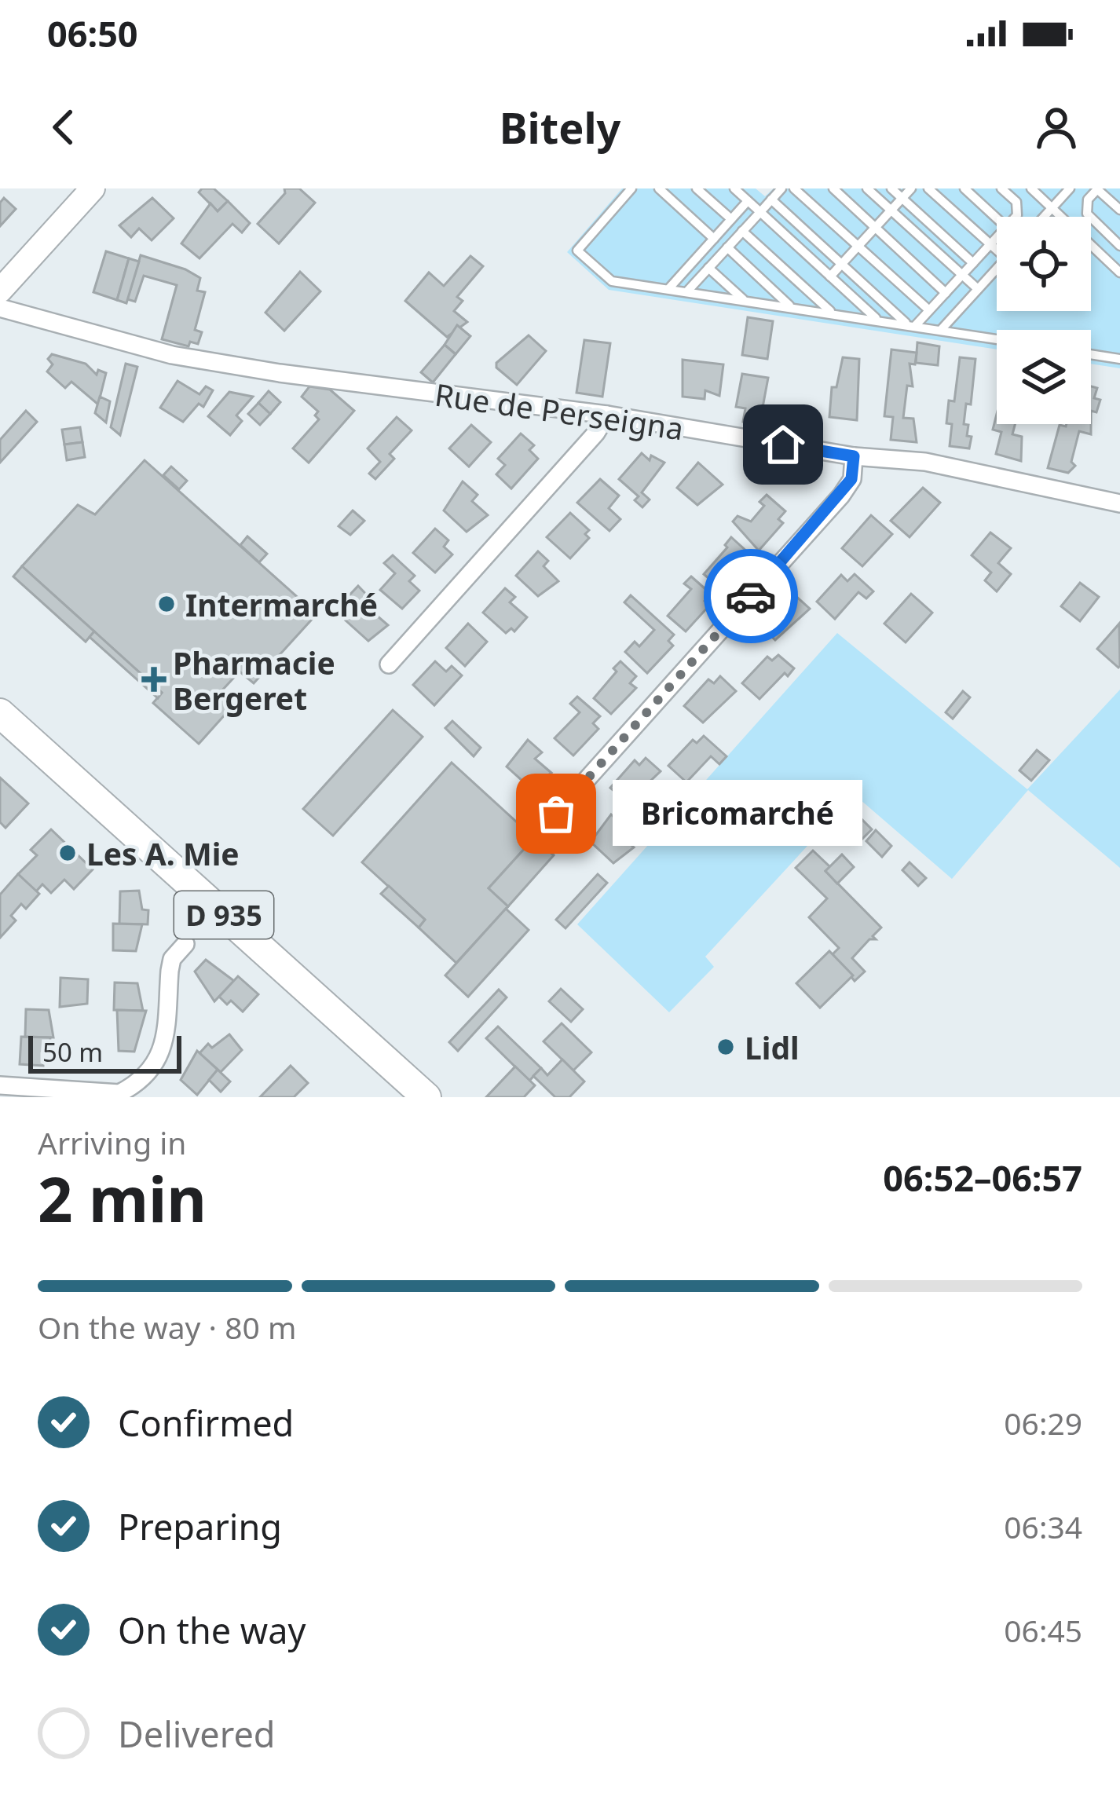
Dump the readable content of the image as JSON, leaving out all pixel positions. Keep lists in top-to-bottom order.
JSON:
{
  "streets": {
    "main road": ["D 935"],
    "street": ["Rue de Perseigna"]
  },
  "places": {
    "other": [
      "Intermarché",
      "Bricomarché",
      "Les A. Mie",
      "Lidl"
    ],
    "health": ["Pharmacie Bergeret"]
  },
  "scale_bar": "50 m",
  "page": {
    "status": "06:50",
    "header": "Bitely",
    "bubble": "Bricomarché",
    "scale": "50 m",
    "heading": ["2 min", "Arriving in", "06:52–06:57"],
    "bar": "On the way · 80 m",
    "list": [
      ["Confirmed", "06:29"],
      ["Preparing", "06:34"],
      ["On the way", "06:45"],
      "Delivered"
    ]
  }
}
